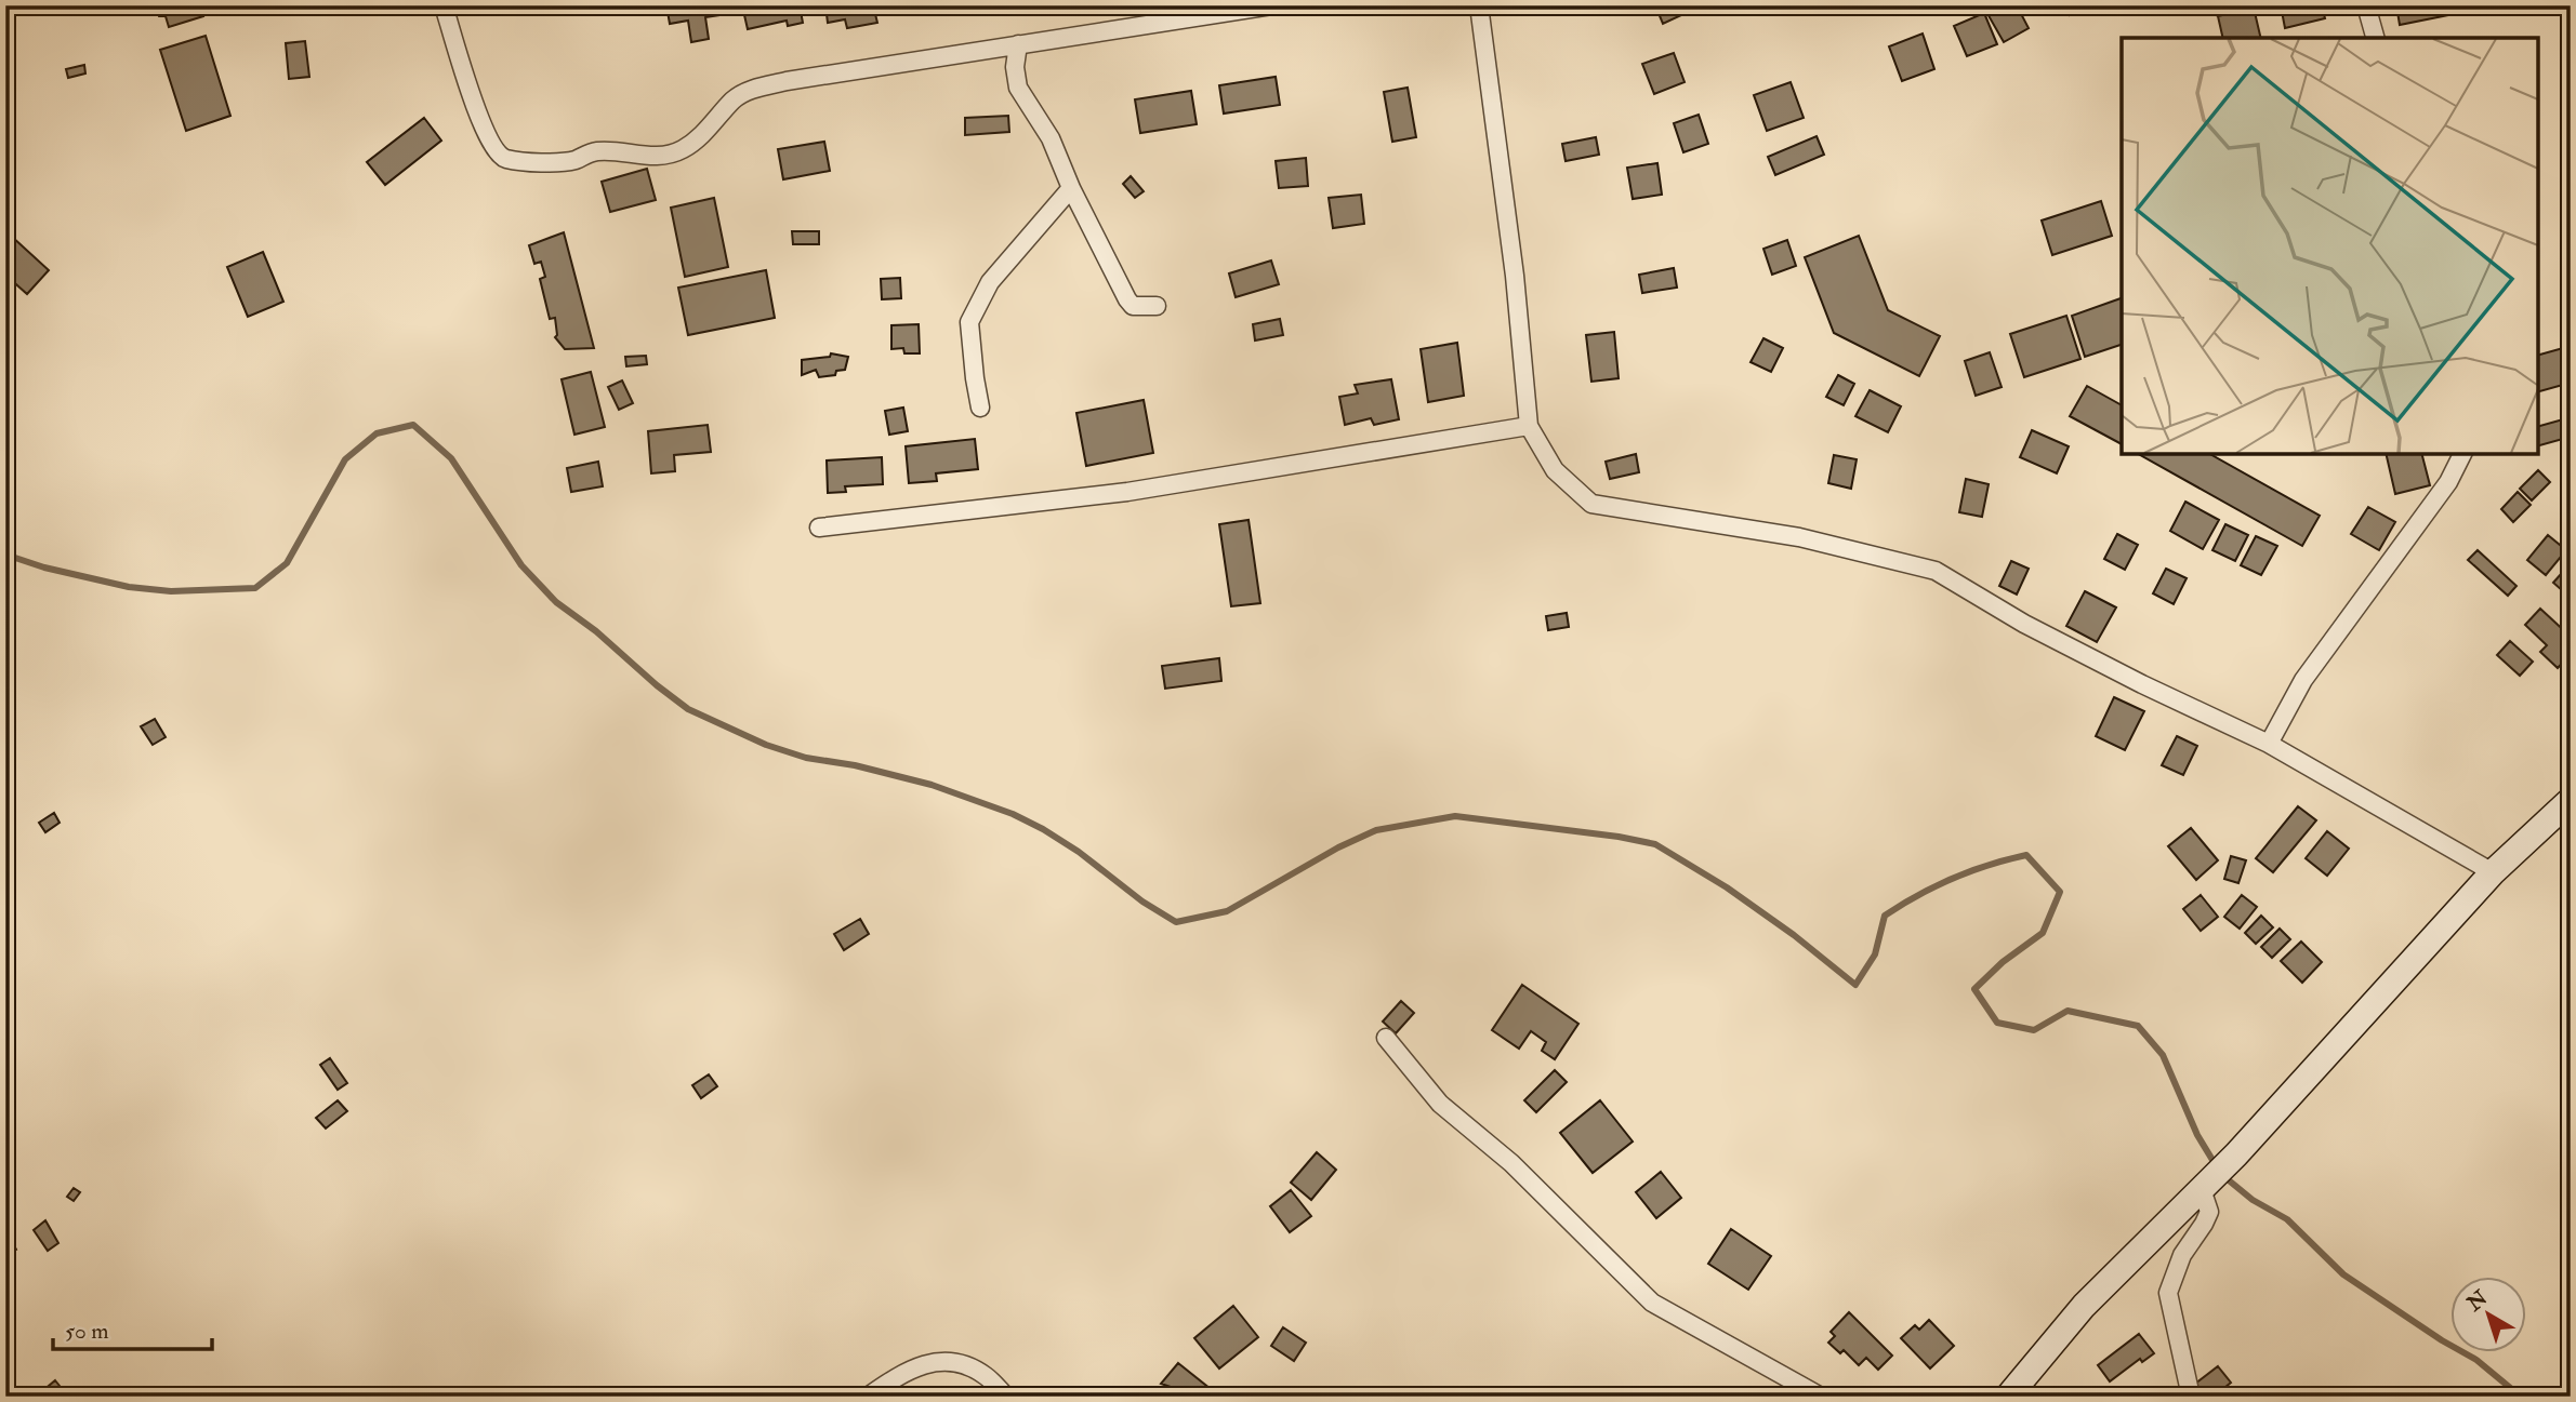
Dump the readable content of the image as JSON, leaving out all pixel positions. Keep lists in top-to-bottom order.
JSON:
{
  "scale_bar": "50 m",
  "north": "top left"
}
